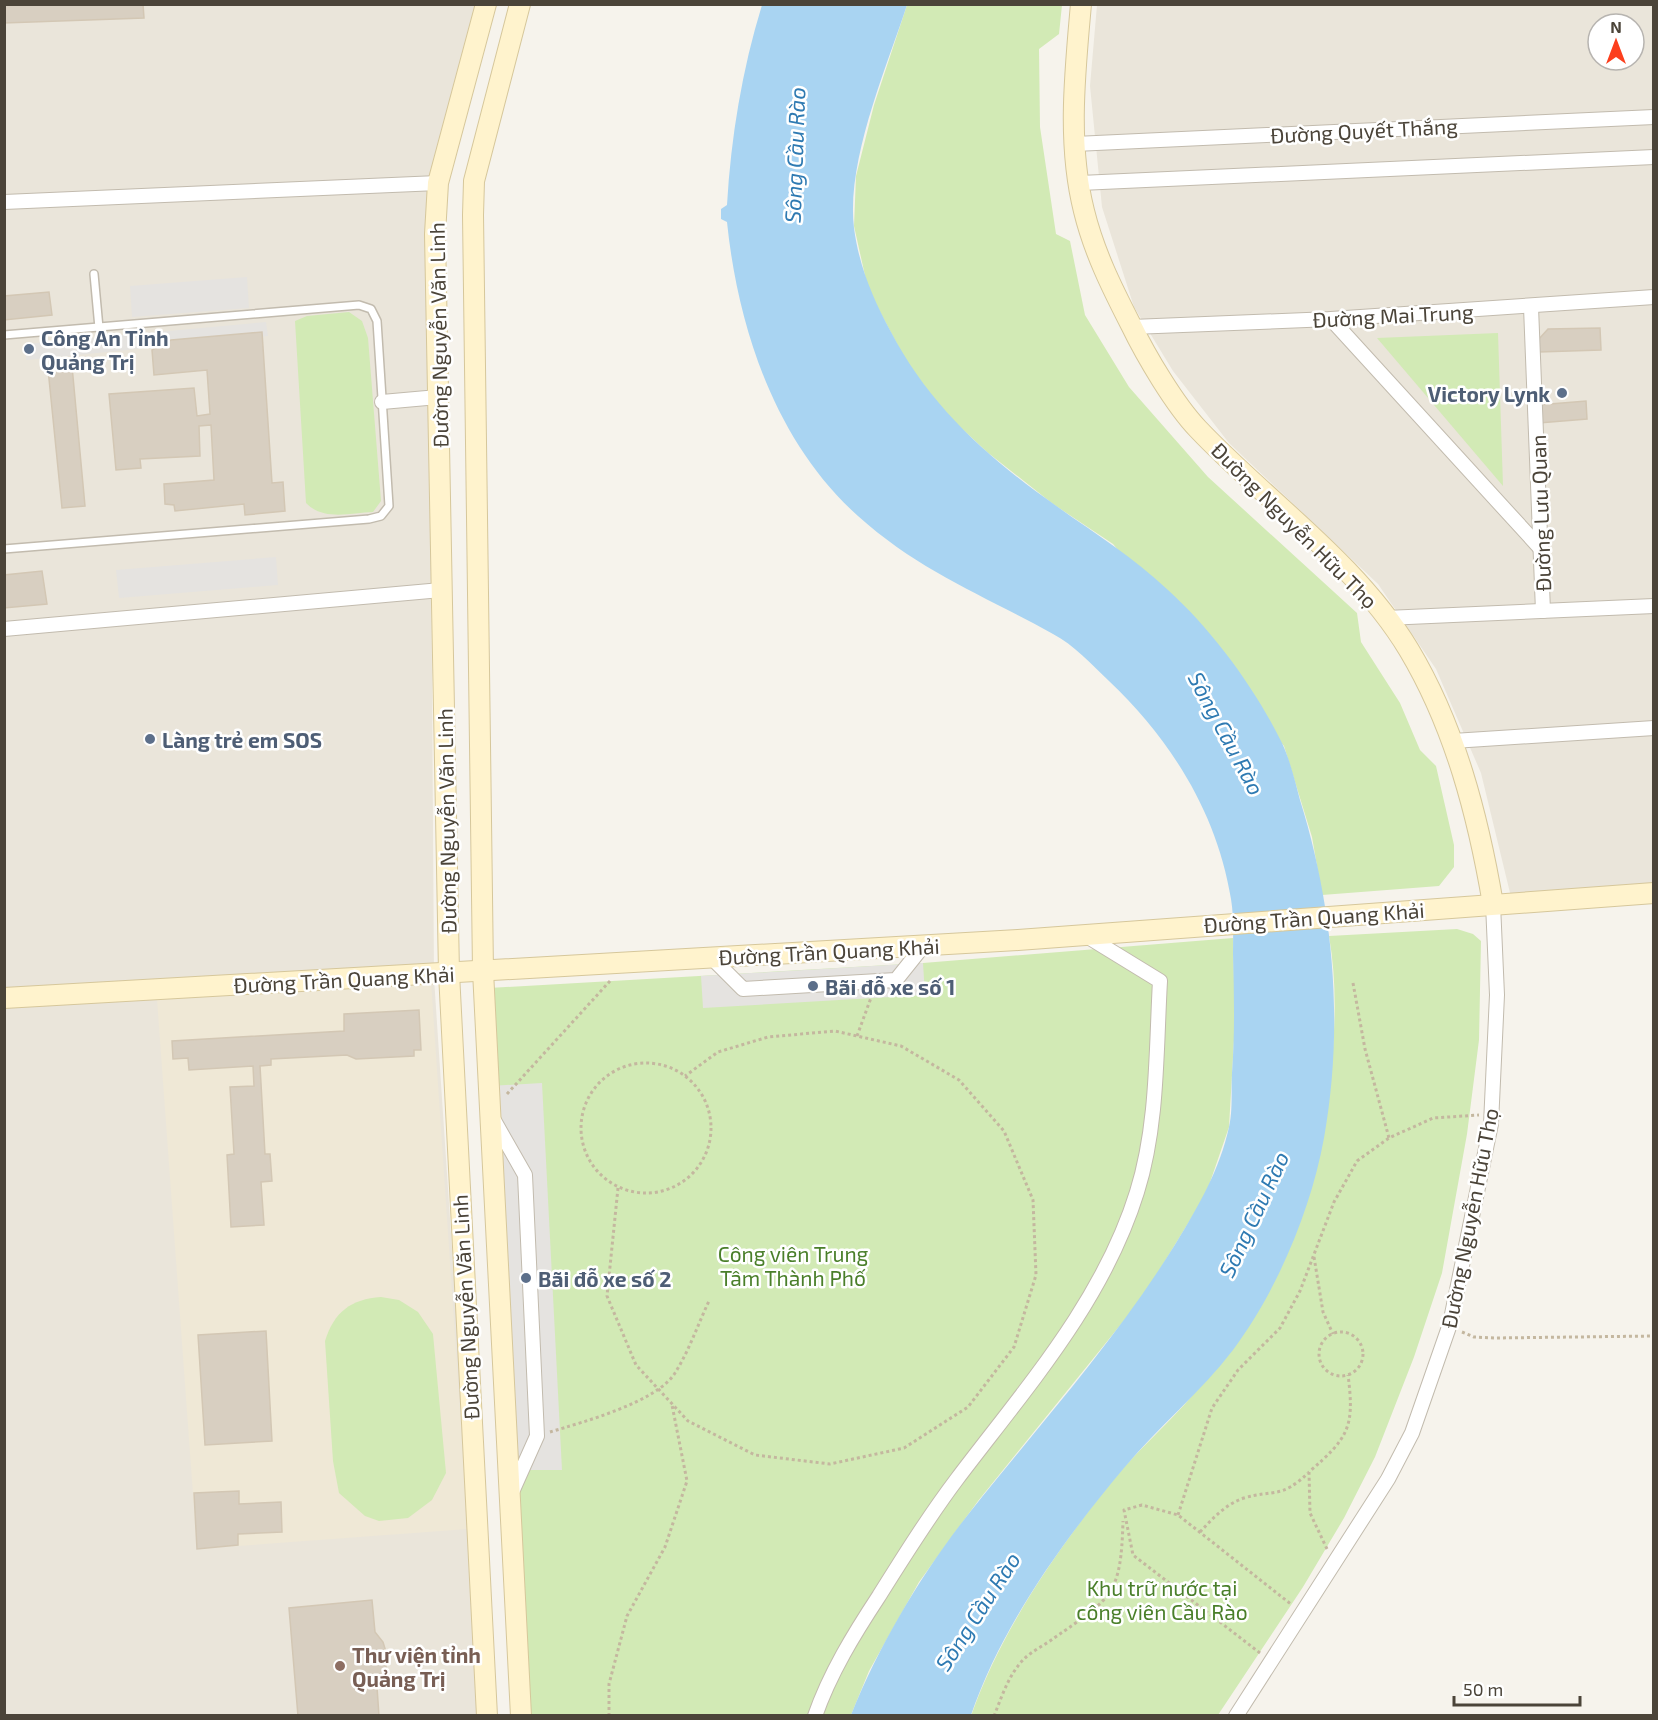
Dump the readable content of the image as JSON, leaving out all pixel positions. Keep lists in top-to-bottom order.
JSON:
{
  "streets": {
    "street": [
      "Đường Quyết Thắng",
      "Đường Mai Trung",
      "Đường Nguyễn Văn Linh",
      "Đường Lưu Quan",
      "Đường Nguyễn Hữu Thọ",
      "Đường Trần Quang Khải"
    ]
  },
  "crossings": [
    ["Đường Quyết Thắng", "Đường Nguyễn Hữu Thọ"],
    ["Đường Mai Trung", "Đường Lưu Quan"],
    ["Đường Mai Trung", "Đường Nguyễn Hữu Thọ"],
    ["Đường Nguyễn Văn Linh", "Đường Trần Quang Khải"],
    ["Đường Nguyễn Hữu Thọ", "Đường Trần Quang Khải"]
  ],
  "water": ["Sông Cầu Rào"],
  "parks": ["Công viên Trung Tâm Thành Phố", "Khu trữ nước tại công viên Cầu Rào"],
  "places": [
    "Công An Tỉnh Quảng Trị",
    "Victory Lynk",
    "Làng trẻ em SOS",
    "Bãi đỗ xe số 1",
    "Bãi đỗ xe số 2",
    "Thư viện tỉnh Quảng Trị"
  ],
  "scale_bar": "50 m",
  "north": "top"
}
